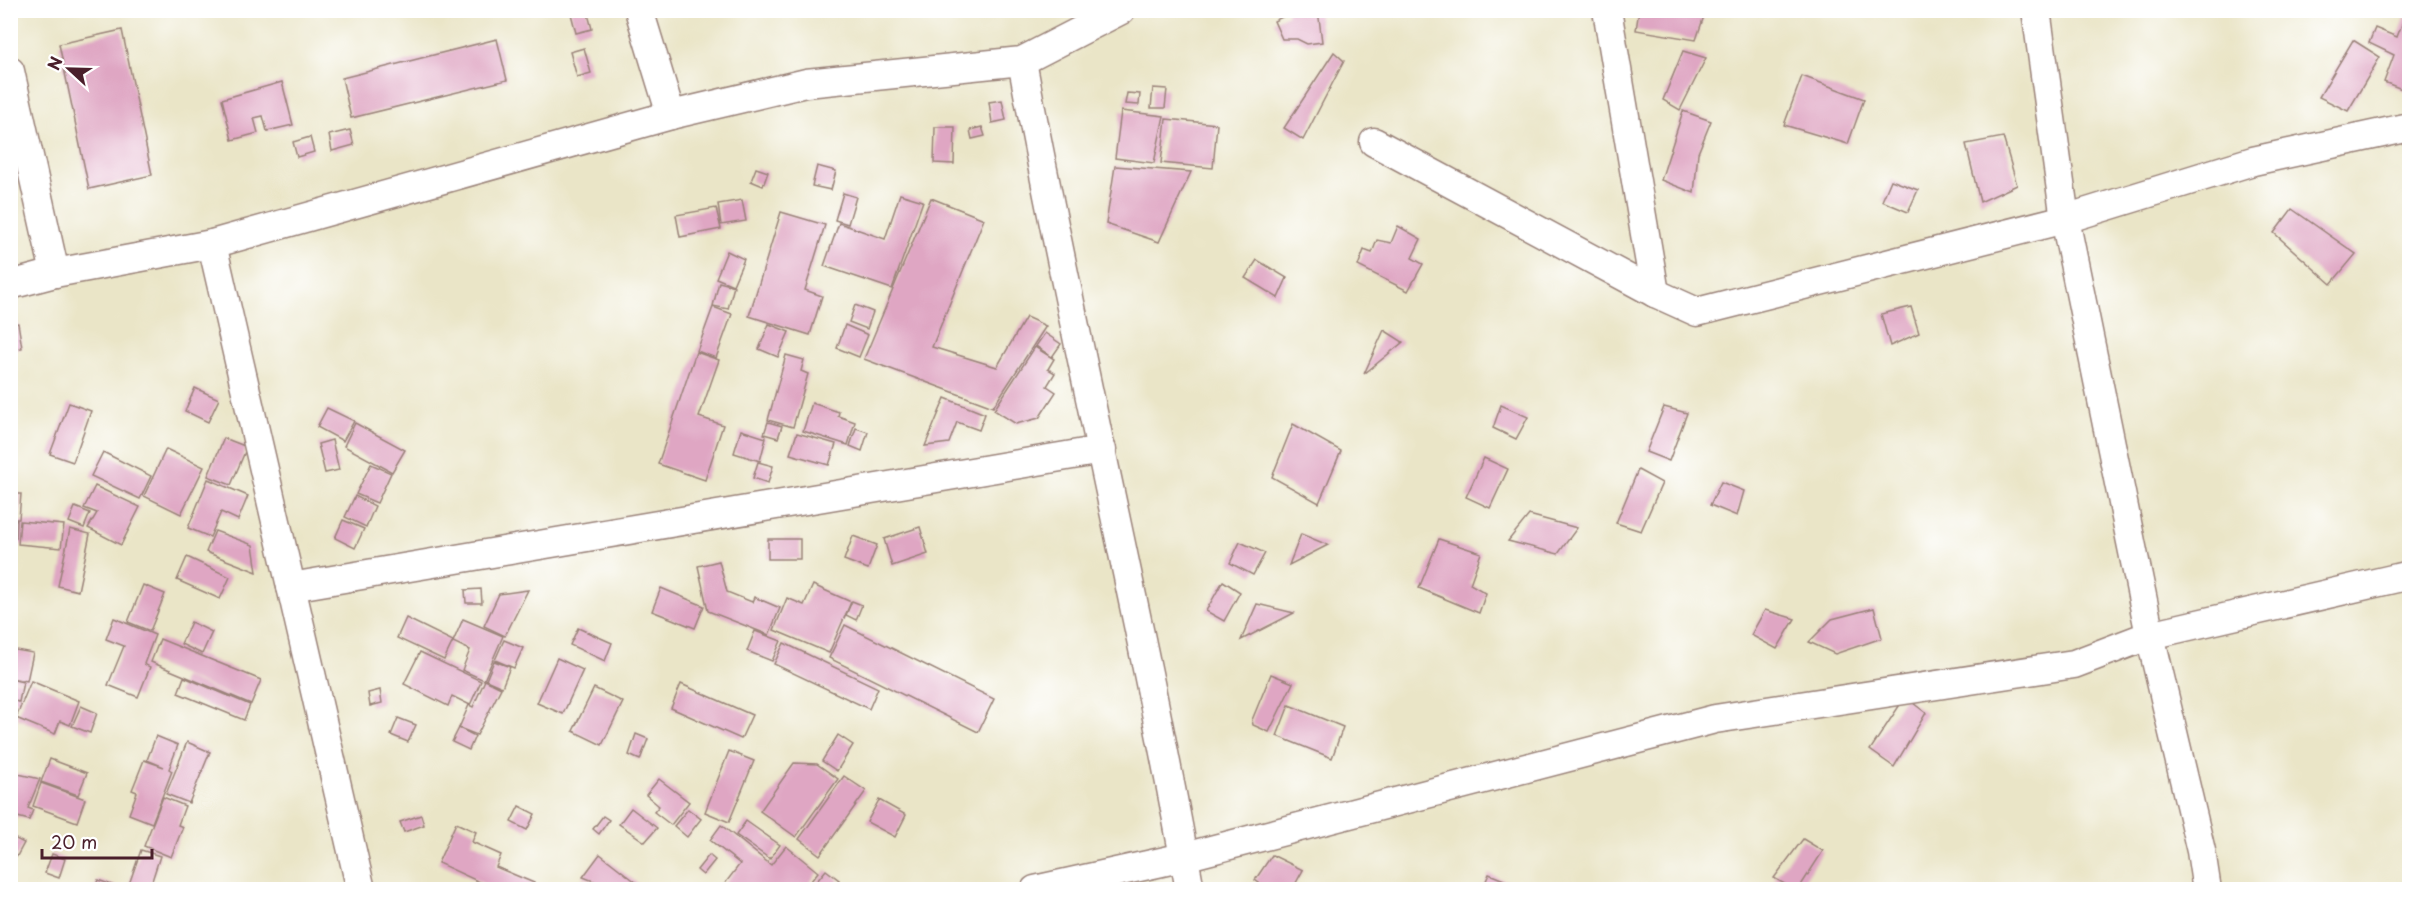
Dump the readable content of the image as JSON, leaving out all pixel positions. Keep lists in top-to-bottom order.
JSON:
{
  "scale_bar": "20 m",
  "north": "left"
}
